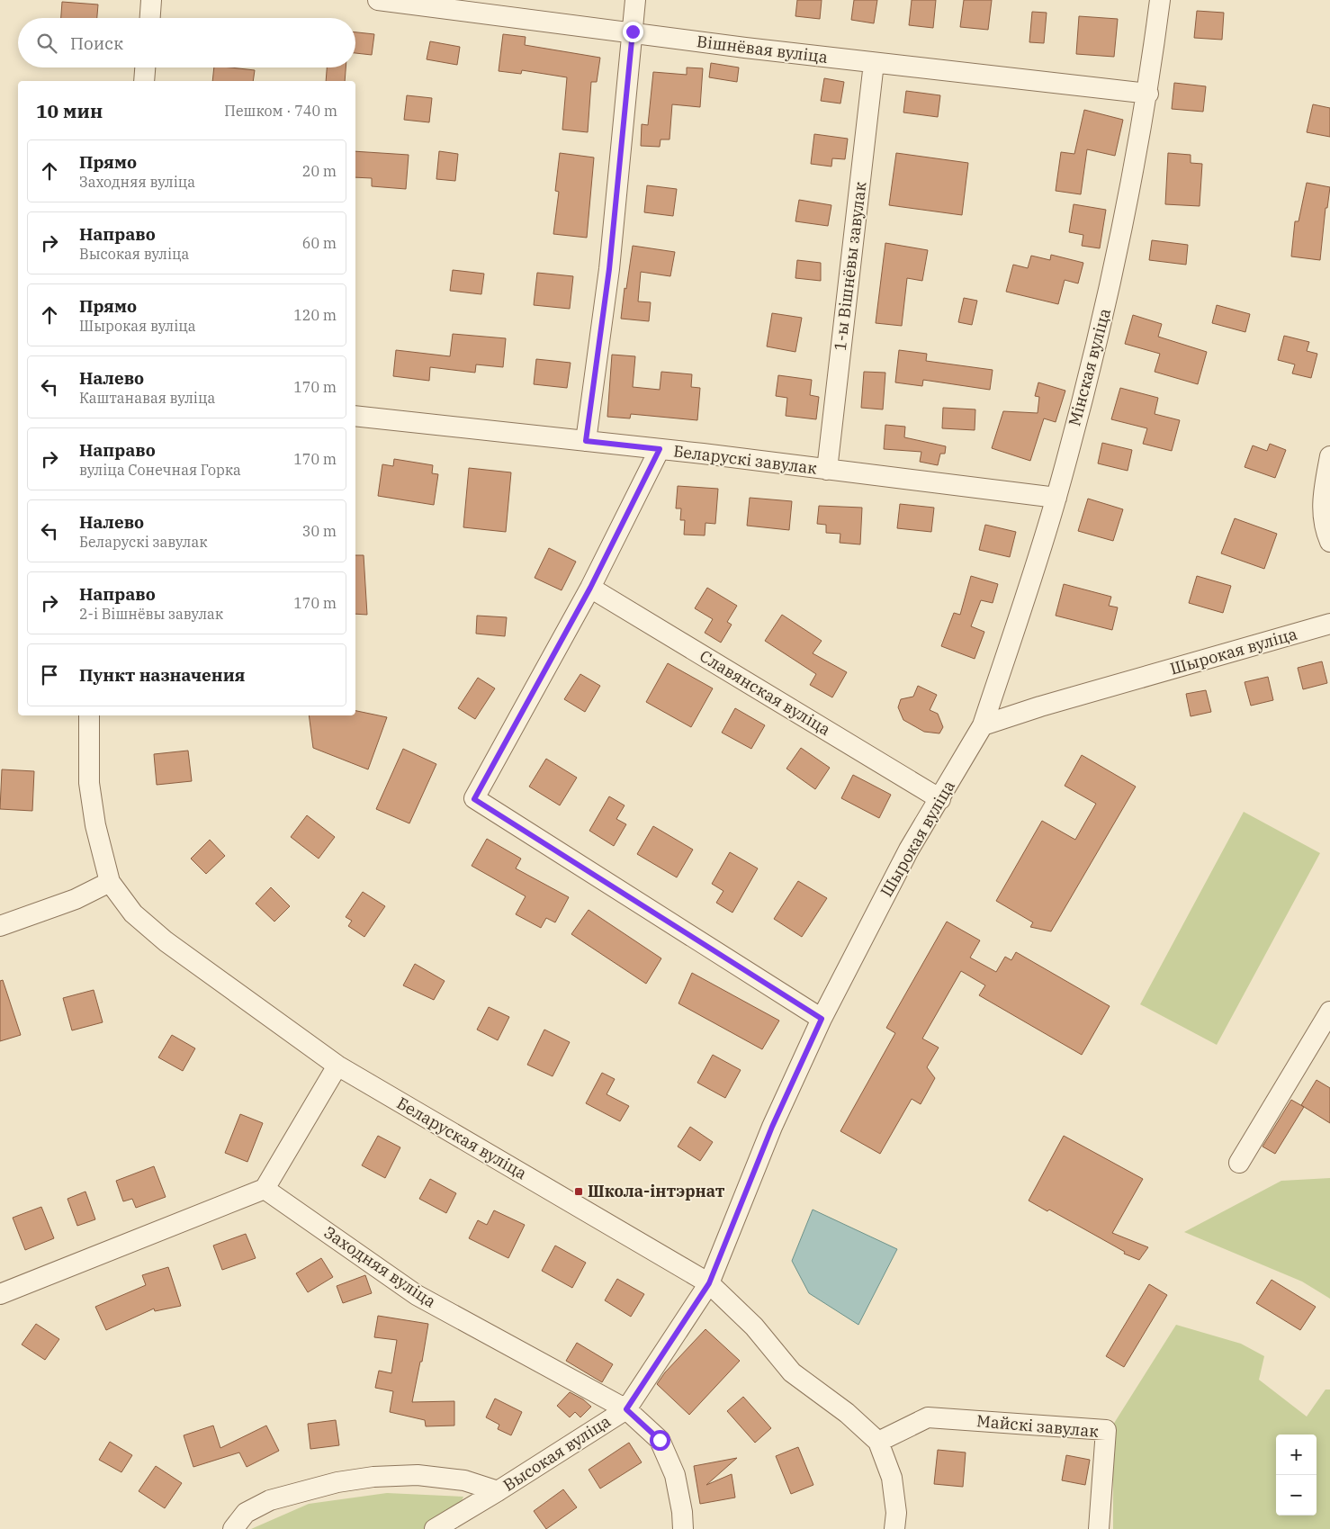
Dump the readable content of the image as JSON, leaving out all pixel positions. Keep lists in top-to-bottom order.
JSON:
{
  "streets": {
    "street": [
      "Вішнёвая вуліца",
      "1-ы Вішнёвы завулак",
      "Мінская вуліца",
      "Беларускі завулак",
      "Шырокая вуліца",
      "Славянская вуліца",
      "Беларуская вуліца",
      "Заходняя вуліца",
      "Майскі завулак",
      "Высокая вуліца"
    ]
  },
  "crossings": [
    ["Вішнёвая вуліца", "1-ы Вішнёвы завулак"],
    ["Вішнёвая вуліца", "Мінская вуліца"],
    ["1-ы Вішнёвы завулак", "Беларускі завулак"],
    ["Мінская вуліца", "Беларускі завулак"],
    ["Мінская вуліца", "Шырокая вуліца"],
    ["Шырокая вуліца", "Славянская вуліца"],
    ["Шырокая вуліца", "Беларуская вуліца"],
    ["Шырокая вуліца", "Высокая вуліца"],
    ["Беларуская вуліца", "Майскі завулак"],
    ["Беларуская вуліца", "Высокая вуліца"],
    ["Заходняя вуліца", "Высокая вуліца"]
  ],
  "places": {
    "transit": ["Школа-інтэрнат"]
  },
  "page": {
    "search": "Поиск",
    "heading": ["10 мин", "Пешком · 740 m"],
    "list": [
      ["Прямо", "Заходняя вуліца", "20 m"],
      ["Направо", "Высокая вуліца", "60 m"],
      ["Прямо", "Шырокая вуліца", "120 m"],
      ["Налево", "Каштанавая вуліца", "170 m"],
      ["Направо", "вуліца Сонечная Горка", "170 m"],
      ["Налево", "Беларускі завулак", "30 m"],
      ["Направо", "2-і Вішнёвы завулак", "170 m"],
      "Пункт назначения"
    ],
    "map_buttons": ["+", "−"]
  }
}
